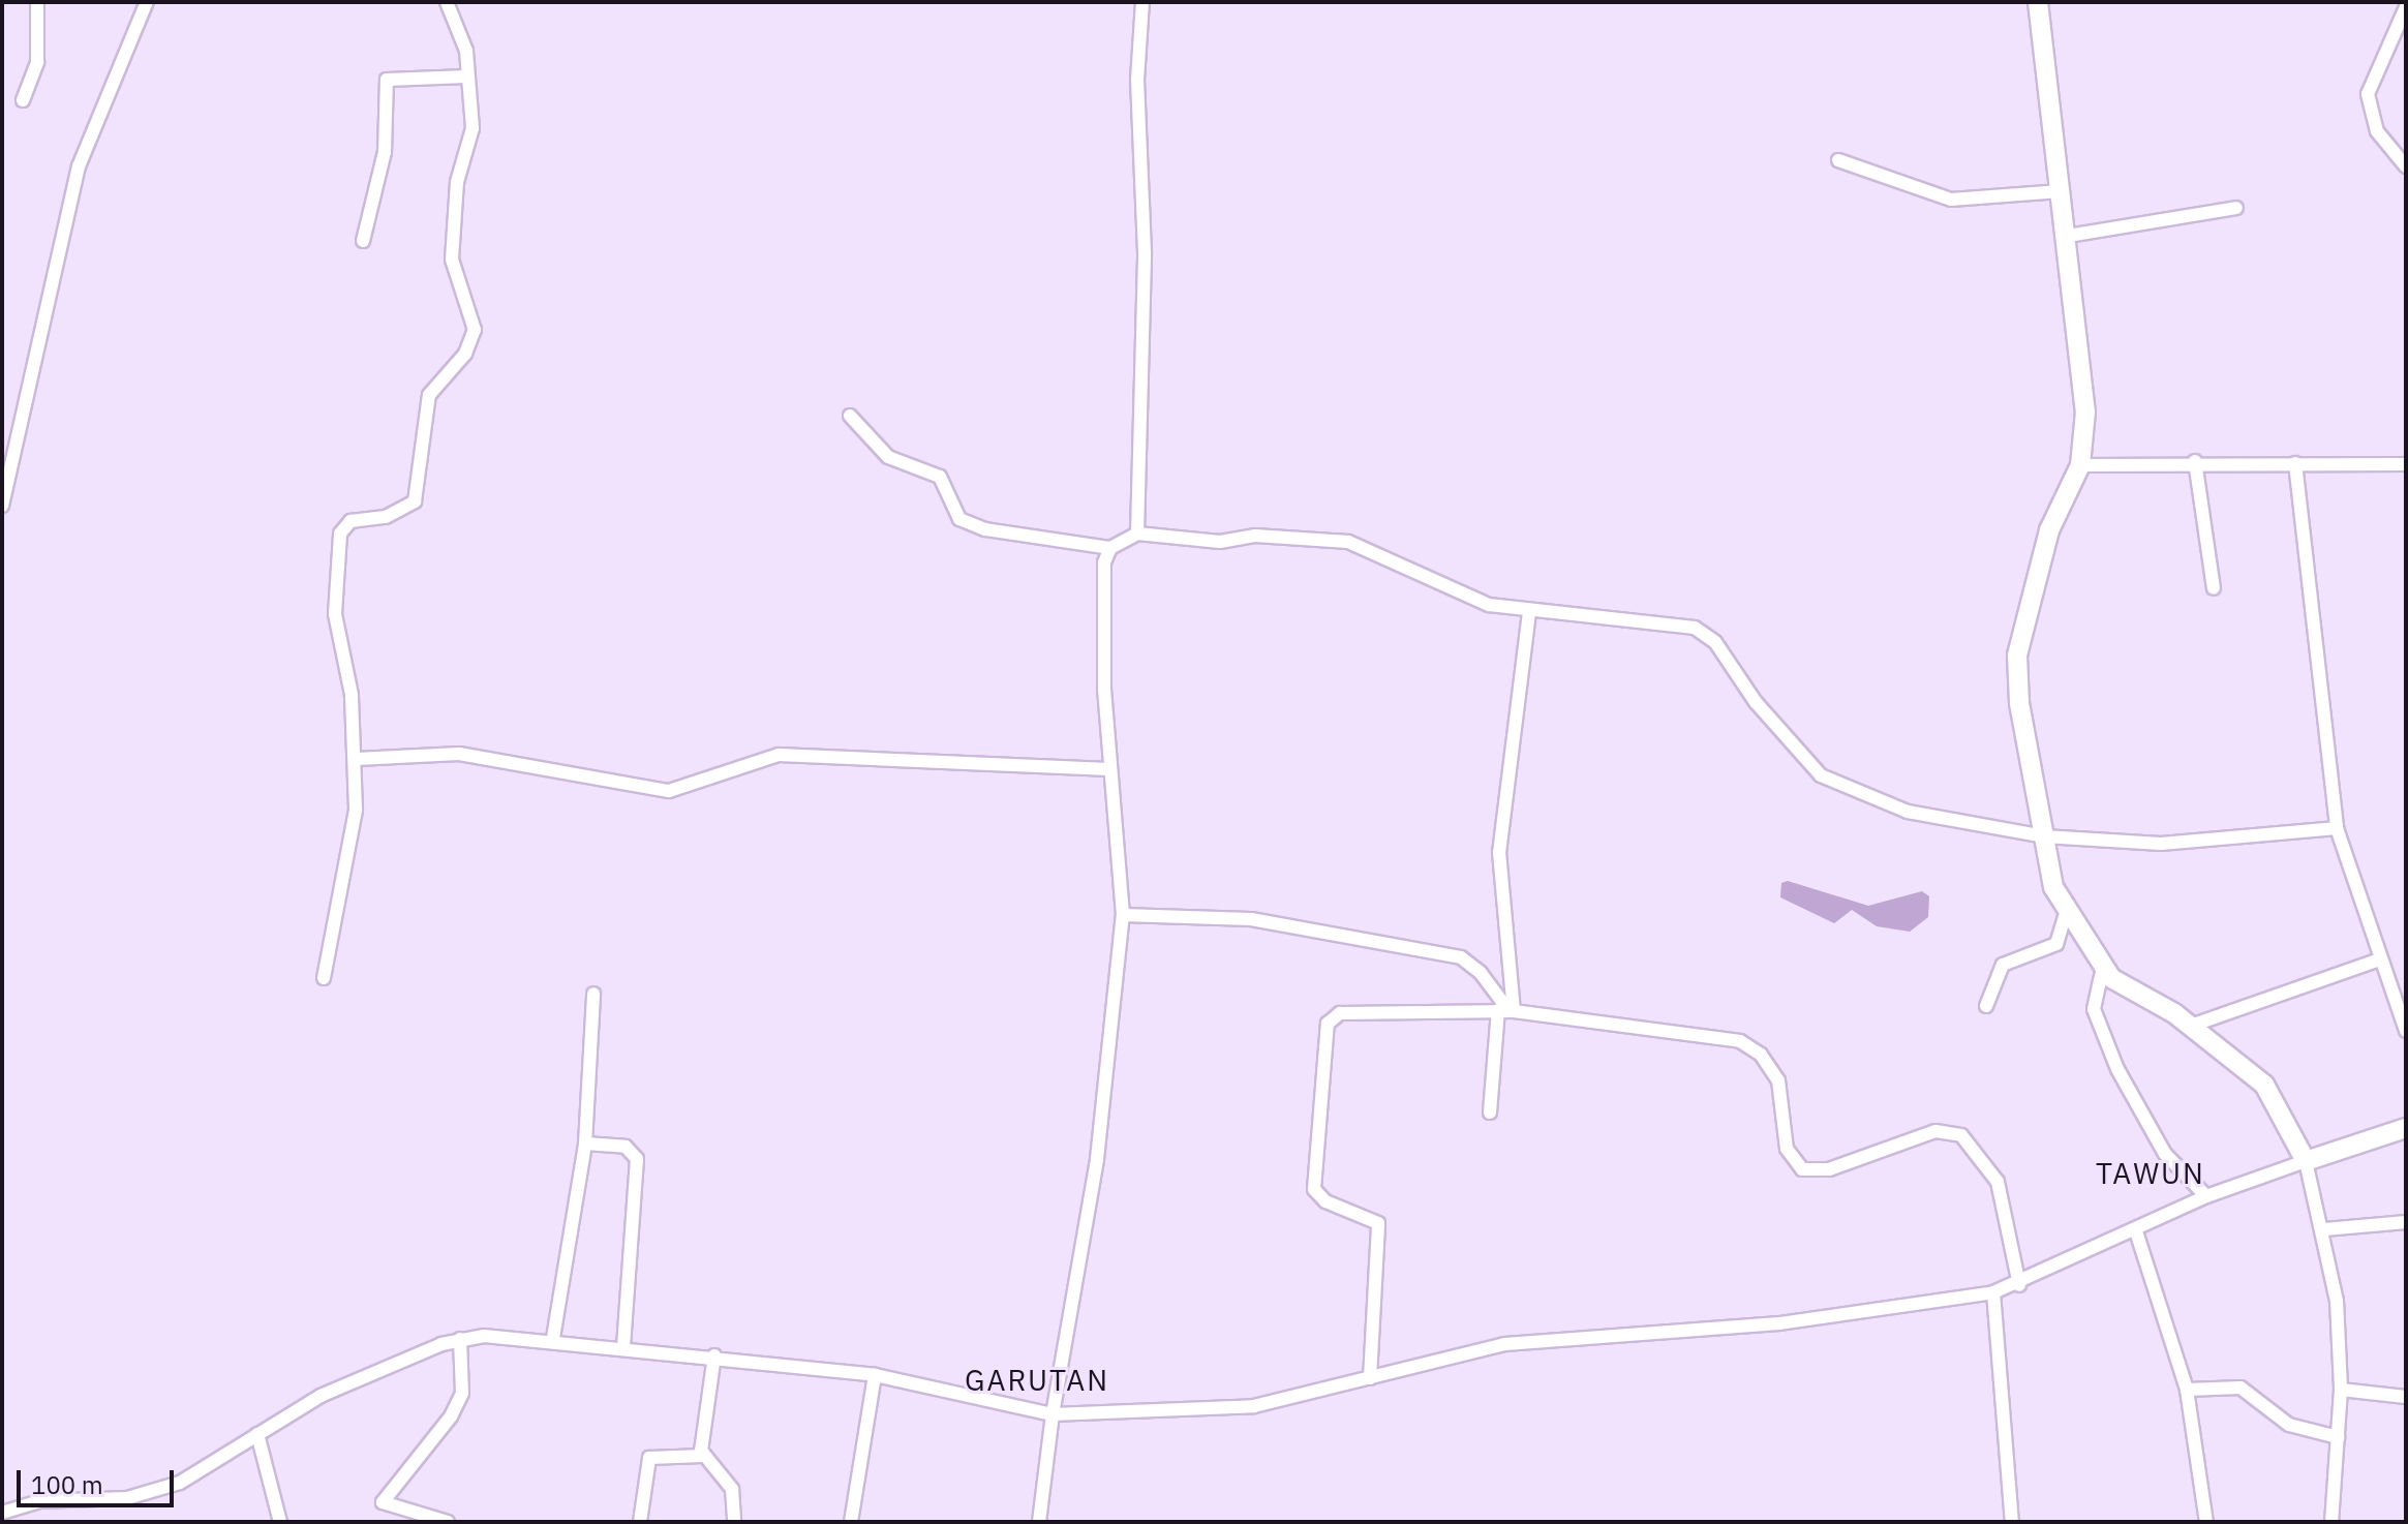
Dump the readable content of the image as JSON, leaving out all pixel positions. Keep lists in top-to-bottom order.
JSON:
{
  "districts": ["TAWUN", "GARUTAN"],
  "scale_bar": "100 m"
}
